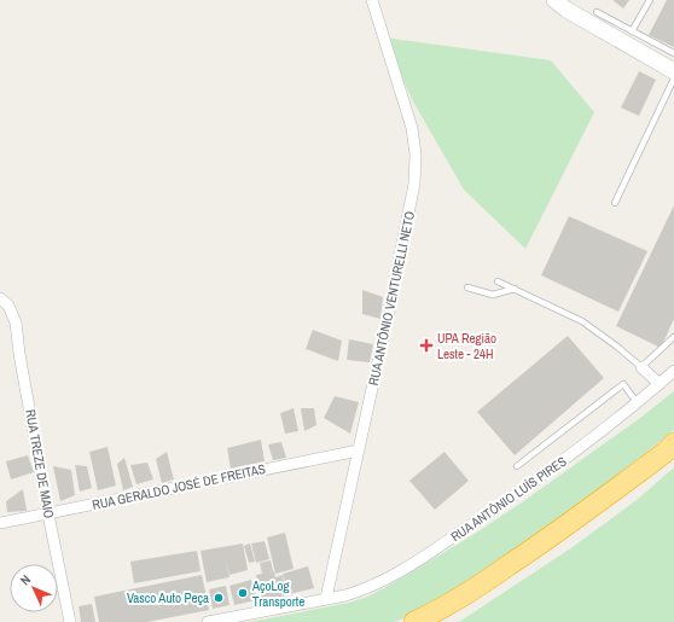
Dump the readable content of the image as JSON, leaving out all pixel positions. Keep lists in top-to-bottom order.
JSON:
{
  "streets": {
    "street": [
      "RUA ANTÔNIO VENTURELLI NETO",
      "RUA TREZE DE MAIO",
      "RUA GERALDO JOSÉ DE FREITAS",
      "RUA ANTÔNIO LUÍS PIRES"
    ]
  },
  "crossings": [
    ["RUA ANTÔNIO VENTURELLI NETO", "RUA GERALDO JOSÉ DE FREITAS"],
    ["RUA ANTÔNIO VENTURELLI NETO", "RUA ANTÔNIO LUÍS PIRES"],
    ["RUA TREZE DE MAIO", "RUA GERALDO JOSÉ DE FREITAS"]
  ],
  "places": {
    "health": ["UPA Região Leste - 24H"],
    "other": ["AçoLog Transporte", "Vasco Auto Peça"]
  },
  "north": "top left"
}
